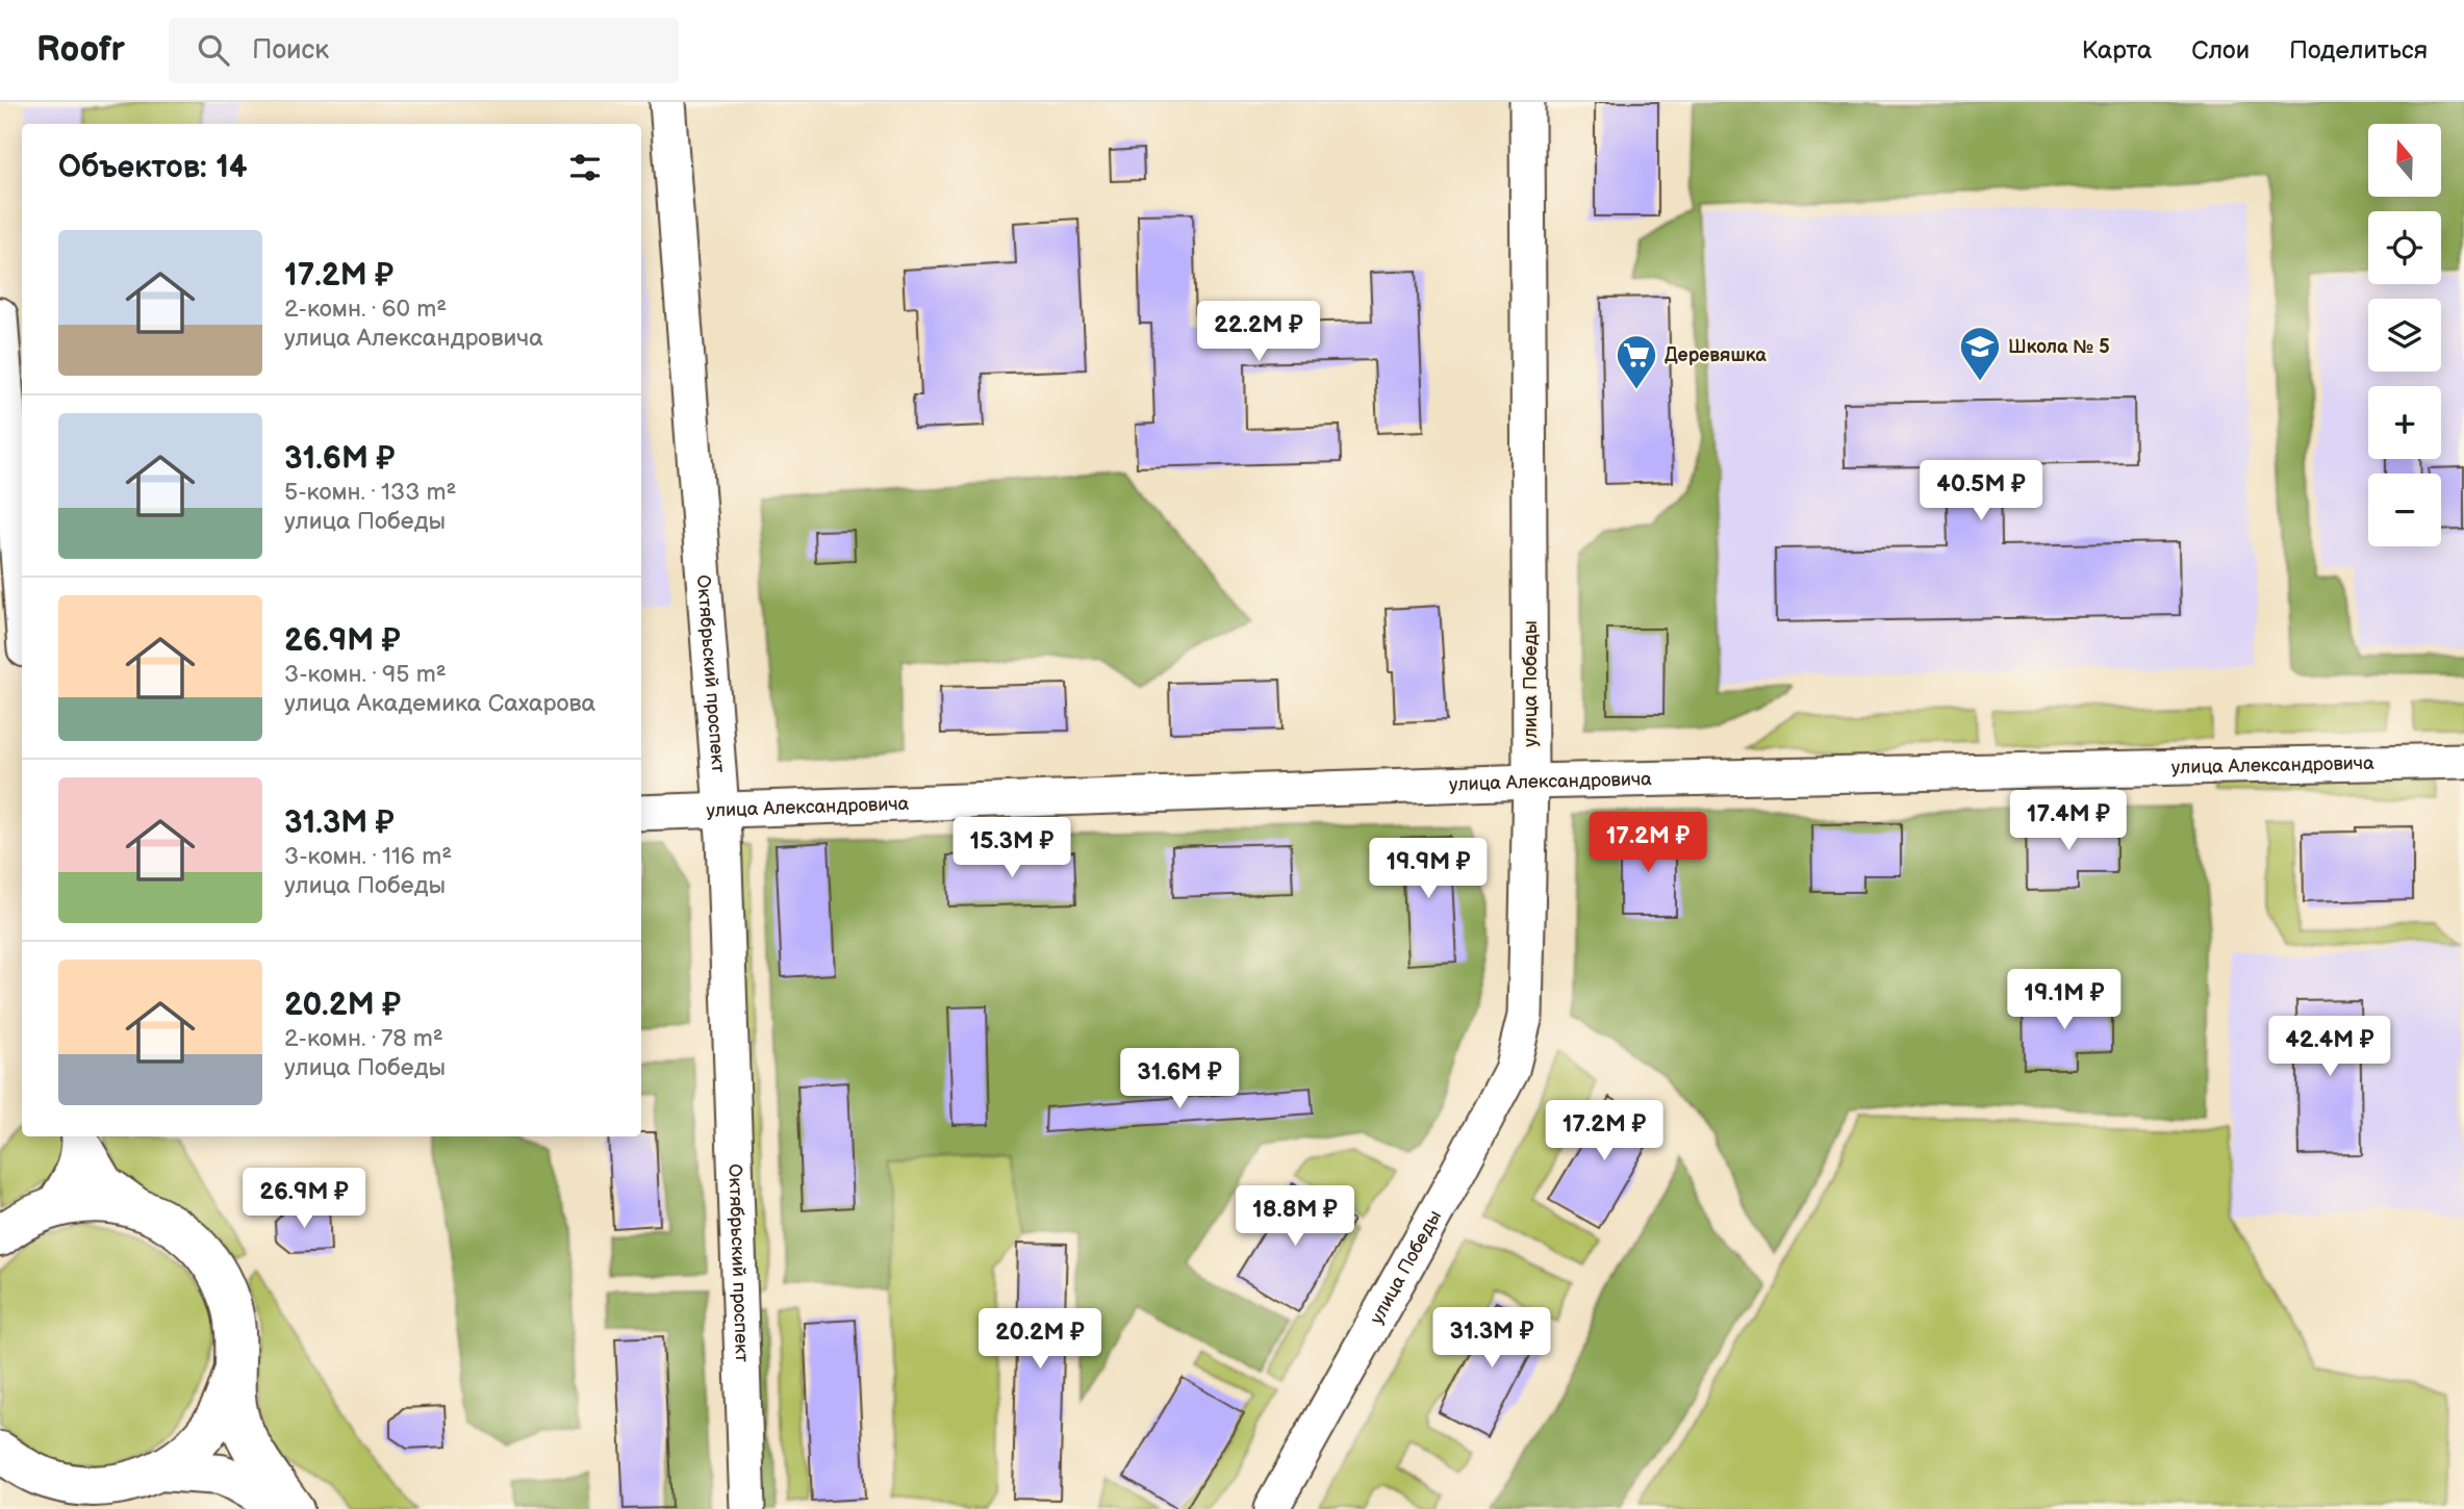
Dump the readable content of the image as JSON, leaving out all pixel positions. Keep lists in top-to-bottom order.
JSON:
{
  "streets": {
    "street": ["Октябрьский проспект", "улица Победы", "улица Александровича"]
  },
  "crossings": [
    ["Октябрьский проспект", "улица Александровича"],
    ["улица Победы", "улица Александровича"]
  ],
  "places": {
    "school or university": ["Школа № 5"],
    "supermarket": ["Деревяшка"]
  },
  "north": "top",
  "page": {
    "header": "Roofr",
    "search": "Поиск",
    "nav": ["Карта", "Слои", "Поделиться"],
    "map_buttons": ["+", "−"],
    "heading": "Объектов: 14",
    "list": [
      {
        "name": "17.2M ₽",
        "note": "2-комн. · 60 m² · улица Александровича"
      },
      {
        "name": "31.6M ₽",
        "note": "5-комн. · 133 m² · улица Победы"
      },
      {
        "name": "26.9M ₽",
        "note": "3-комн. · 95 m² · улица Академика Сахарова"
      },
      {
        "name": "31.3M ₽",
        "note": "3-комн. · 116 m² · улица Победы"
      },
      {
        "name": "20.2M ₽",
        "note": "2-комн. · 78 m² · улица Победы"
      }
    ],
    "price": [
      "22.2M ₽",
      "40.5M ₽",
      "17.4M ₽",
      "17.2M ₽",
      "15.3M ₽",
      "19.9M ₽",
      "19.1M ₽",
      "42.4M ₽",
      "31.6M ₽",
      "17.2M ₽",
      "26.9M ₽",
      "18.8M ₽",
      "31.3M ₽",
      "20.2M ₽"
    ]
  }
}
